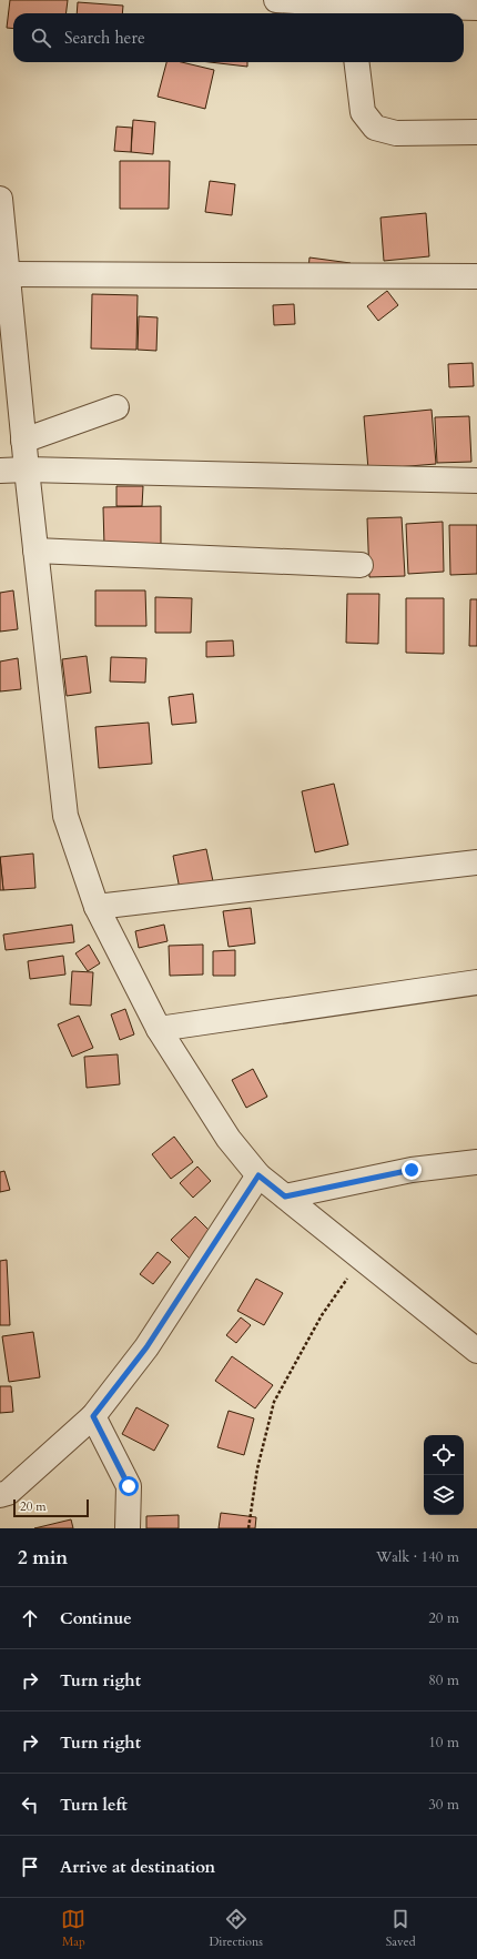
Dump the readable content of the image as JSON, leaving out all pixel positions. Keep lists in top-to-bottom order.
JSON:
{
  "scale_bar": "20 m",
  "page": {
    "search": "Search here",
    "scale": "20 m",
    "heading": ["2 min", "Walk · 140 m"],
    "list": [
      ["Continue", "20 m"],
      ["Turn right", "80 m"],
      ["Turn right", "10 m"],
      ["Turn left", "30 m"],
      "Arrive at destination"
    ],
    "nav": ["Map", "Directions", "Saved"]
  }
}
